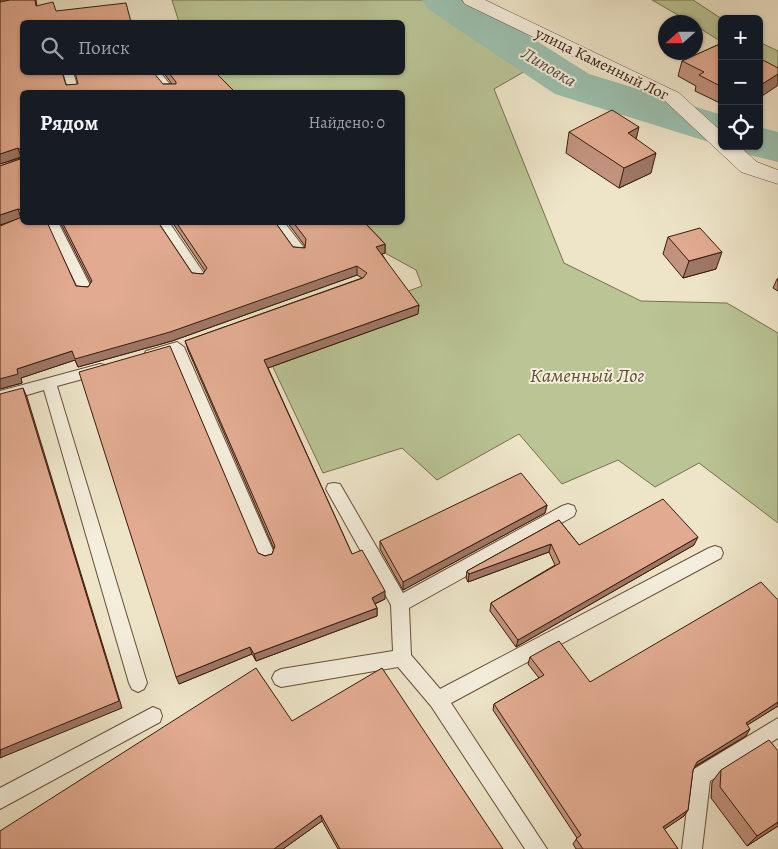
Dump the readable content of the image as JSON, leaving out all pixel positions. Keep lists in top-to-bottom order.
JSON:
{
  "streets": {
    "street": ["улица Каменный Лог"]
  },
  "water": ["Липовка"],
  "parks": ["Каменный Лог"],
  "north": "left",
  "page": {
    "map_buttons": ["+", "−"],
    "search": "Поиск",
    "heading": ["Рядом", "Найдено: 0"]
  }
}
